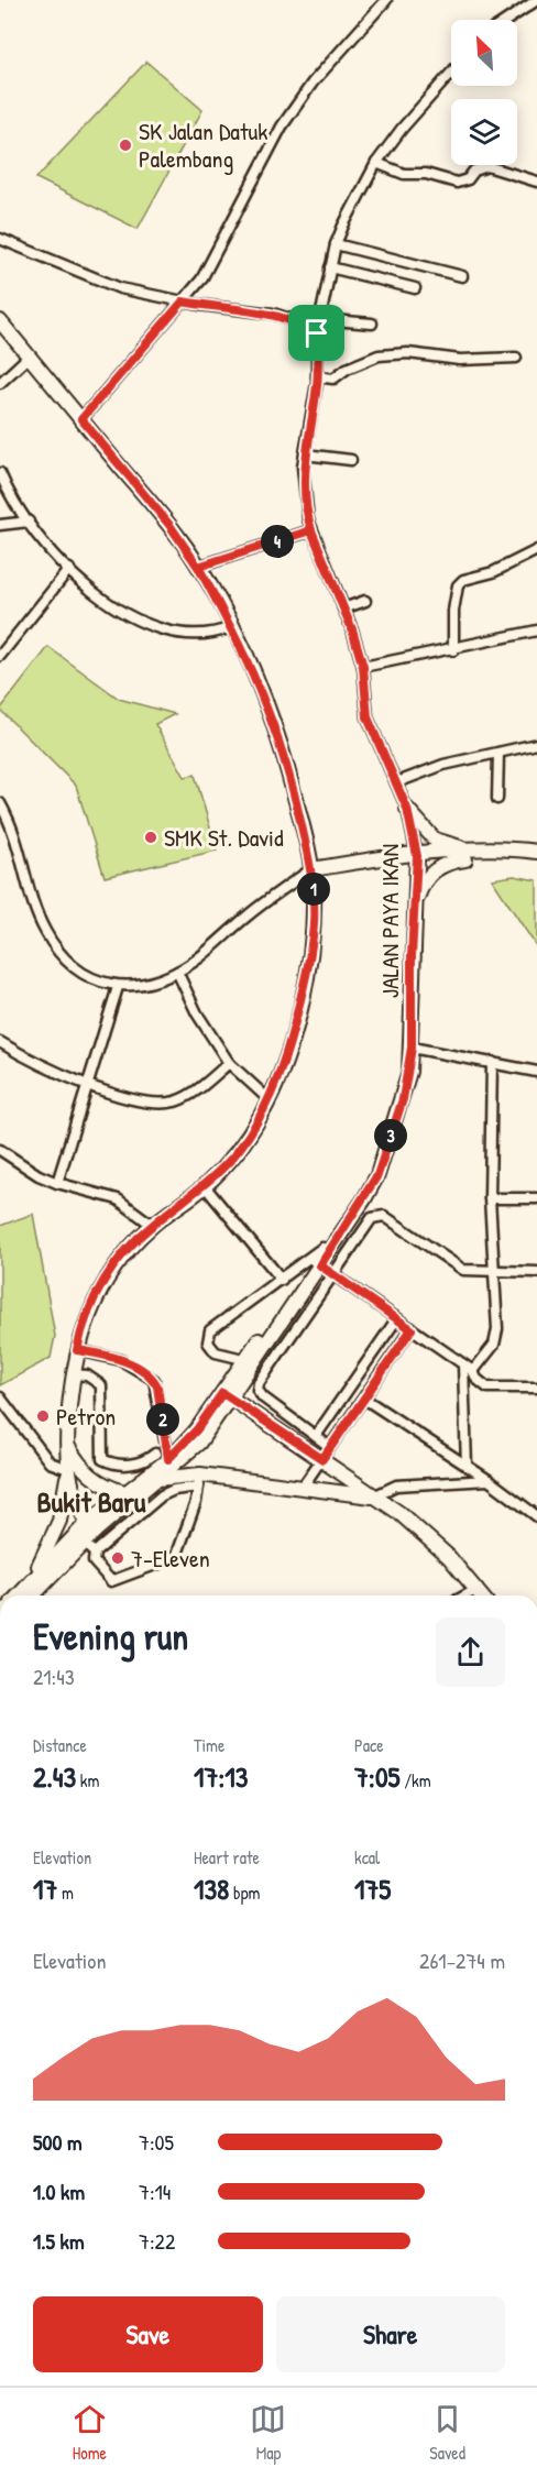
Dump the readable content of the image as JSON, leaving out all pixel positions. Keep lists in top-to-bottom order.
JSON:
{
  "streets": {
    "main road": ["JALAN PAYA IKAN"]
  },
  "districts": ["Bukit Baru"],
  "places": [
    "SK Jalan Datuk Palembang",
    "SMK St. David",
    "Petron",
    "7-Eleven"
  ],
  "north": "top left",
  "page": {
    "pins": [
      "4",
      "1",
      "3",
      "2"
    ],
    "heading": ["Evening run", "21:43"],
    "stats": [
      ["Distance", "2.43 km"],
      ["Time", "17:13"],
      ["Pace", "7:05 /km"],
      ["Elevation", "17 m"],
      ["Heart rate", "138 bpm"],
      ["kcal", "175"]
    ],
    "chart": ["Elevation", "261–274 m"],
    "list": [
      {
        "name": "500 m",
        "note": "7:05"
      },
      {
        "name": "1.0 km",
        "note": "7:14"
      },
      {
        "name": "1.5 km",
        "note": "7:22"
      }
    ],
    "buttons": ["Save", "Share"],
    "tabs": ["Home", "Map", "Saved"]
  }
}
